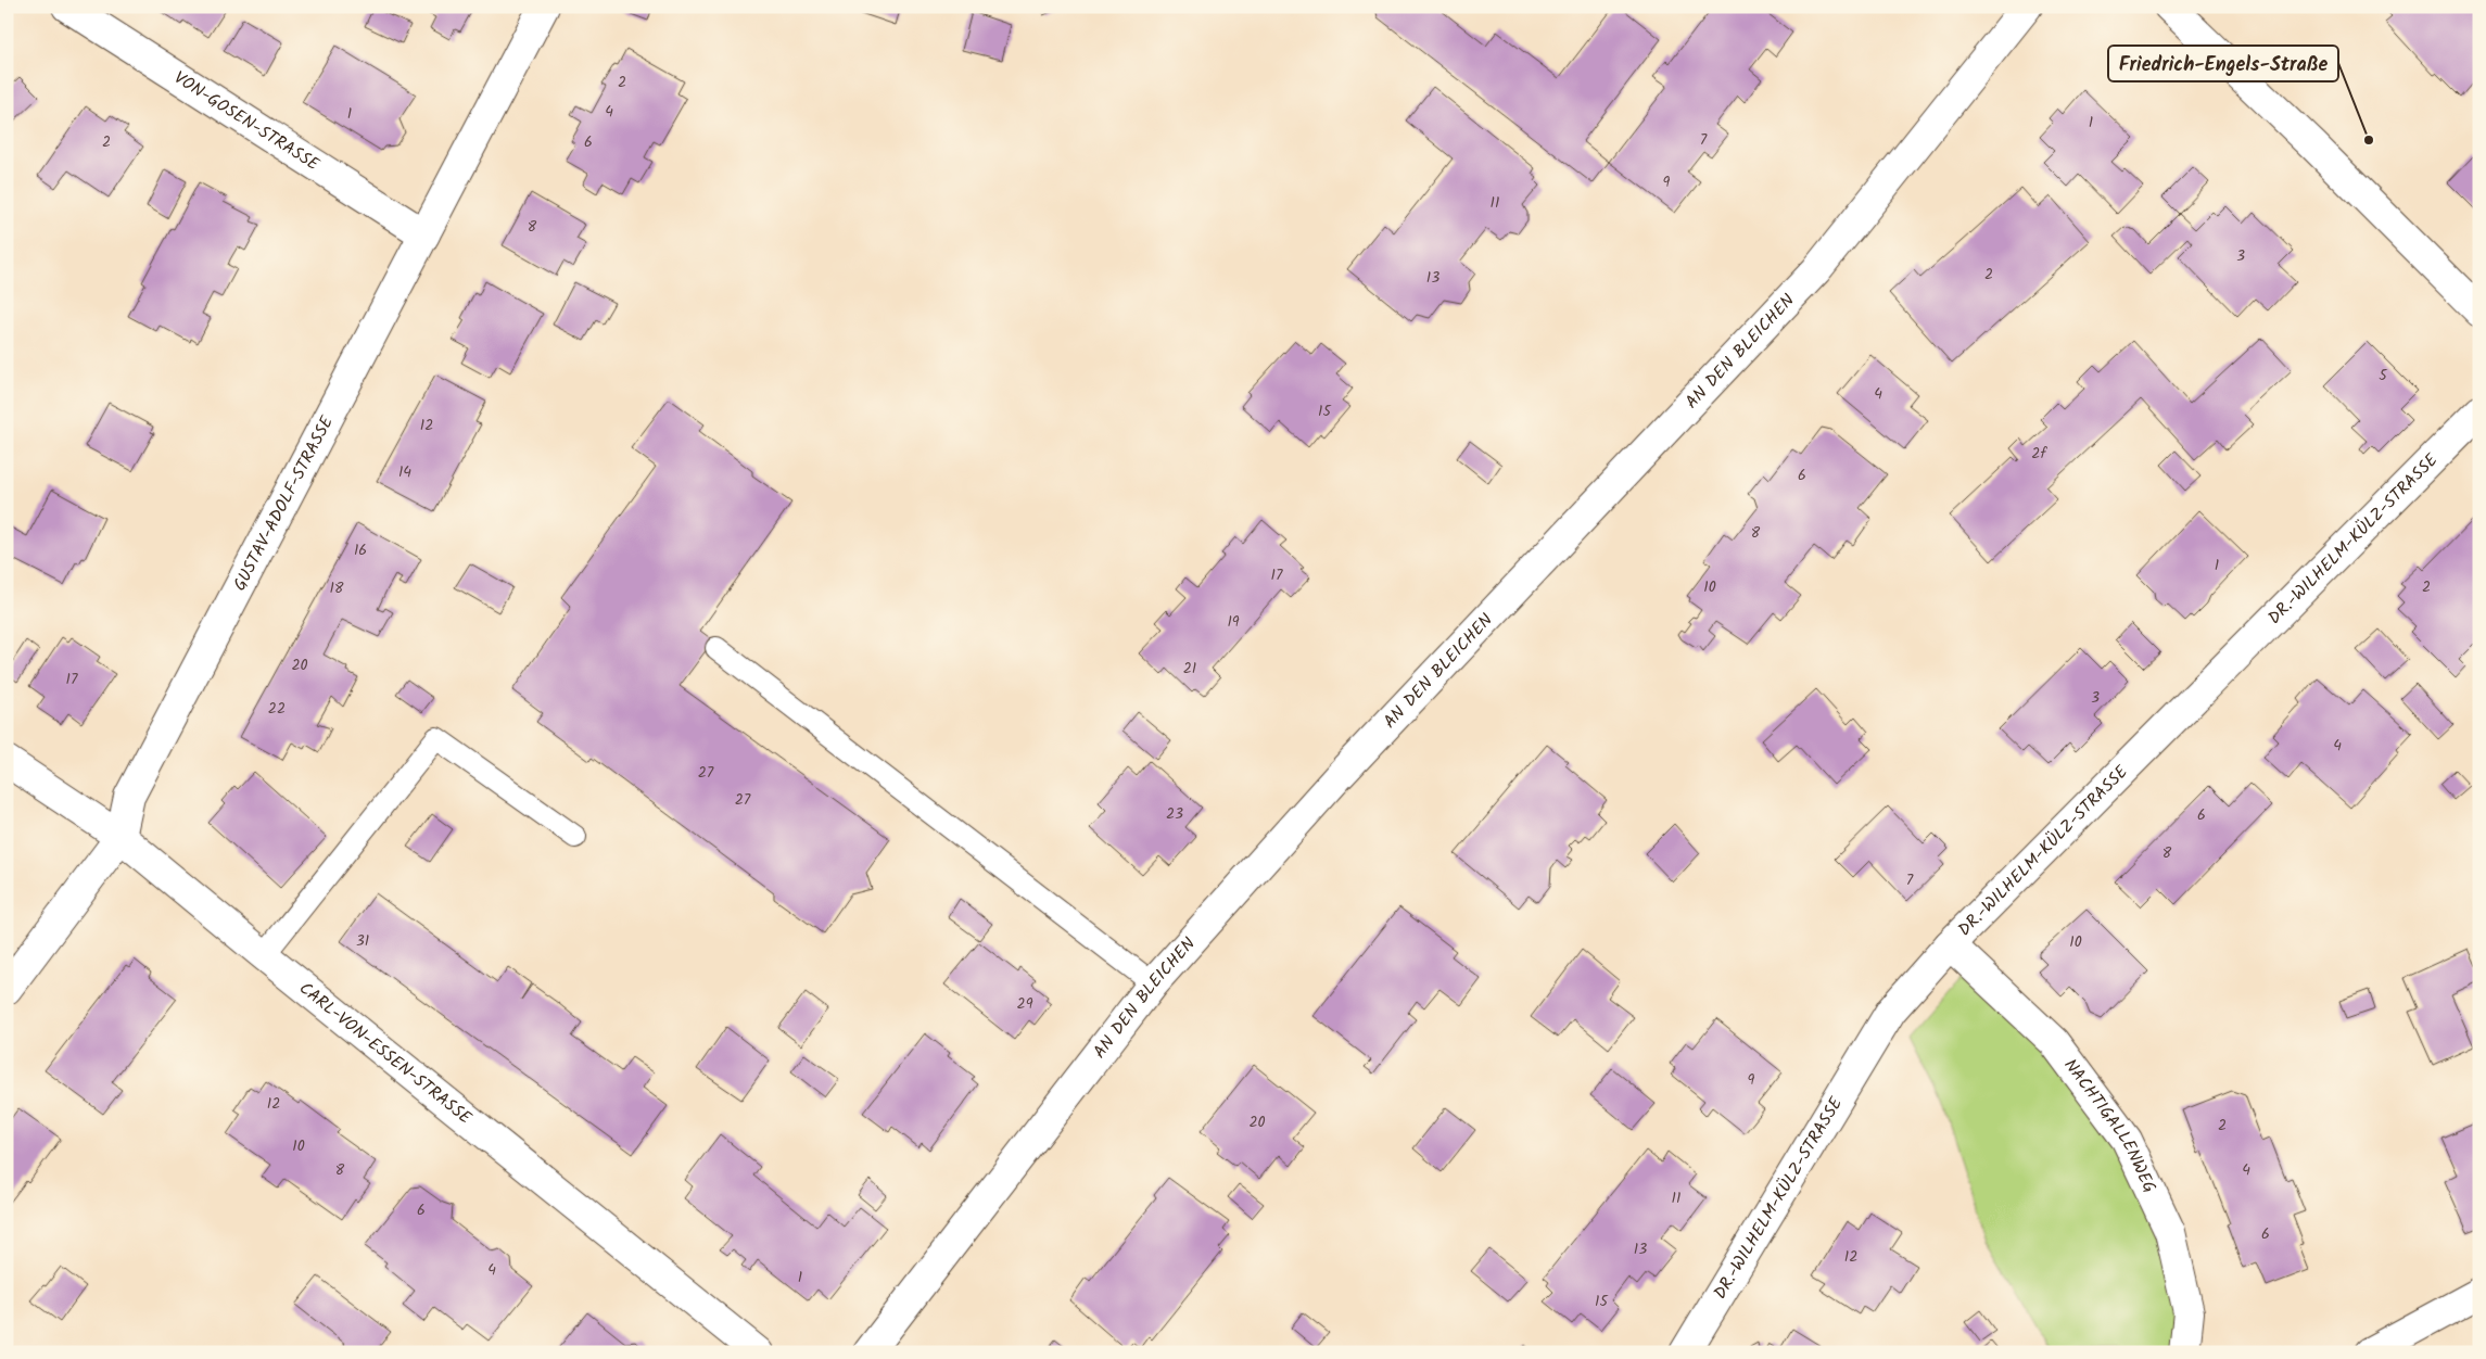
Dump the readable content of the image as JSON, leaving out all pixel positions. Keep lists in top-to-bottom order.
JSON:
{
  "streets": {
    "street": [
      "VON-GOSEN-STRASSE",
      "AN DEN BLEICHEN",
      "GUSTAV-ADOLF-STRASSE",
      "DR.-WILHELM-KÜLZ-STRASSE",
      "CARL-VON-ESSEN-STRASSE",
      "NACHTIGALLENWEG"
    ]
  },
  "crossings": [
    ["VON-GOSEN-STRASSE", "GUSTAV-ADOLF-STRASSE"],
    ["GUSTAV-ADOLF-STRASSE", "CARL-VON-ESSEN-STRASSE"],
    ["DR.-WILHELM-KÜLZ-STRASSE", "NACHTIGALLENWEG"]
  ],
  "places": ["Friedrich-Engels-Straße"],
  "house_numbers": [
    "2",
    "4",
    "1",
    "1",
    "7",
    "2",
    "6",
    "9",
    "11",
    "8",
    "3",
    "2",
    "13",
    "5",
    "4",
    "15",
    "12",
    "2f",
    "14",
    "6",
    "8",
    "16",
    "1",
    "17",
    "10",
    "2",
    "18",
    "19",
    "20",
    "21",
    "17",
    "3",
    "22",
    "4",
    "27",
    "27",
    "23",
    "6",
    "8",
    "7",
    "31",
    "10",
    "29",
    "9",
    "12",
    "20",
    "2",
    "10",
    "8",
    "4",
    "11",
    "6",
    "6",
    "13",
    "12",
    "4",
    "1",
    "15"
  ]
}
